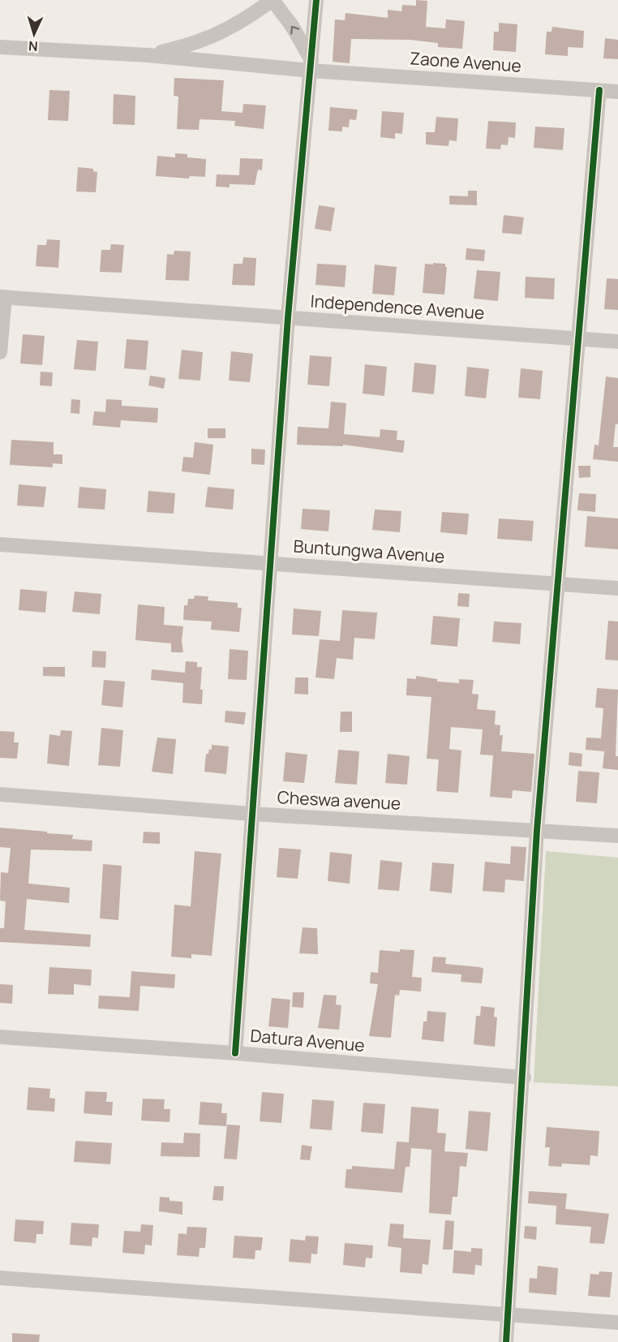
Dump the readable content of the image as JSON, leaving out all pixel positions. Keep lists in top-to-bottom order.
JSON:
{
  "streets": {
    "street": [
      "Zaone Avenue",
      "Independence Avenue",
      "Buntungwa Avenue",
      "Cheswa avenue",
      "Datura Avenue"
    ]
  },
  "north": "bottom"
}
